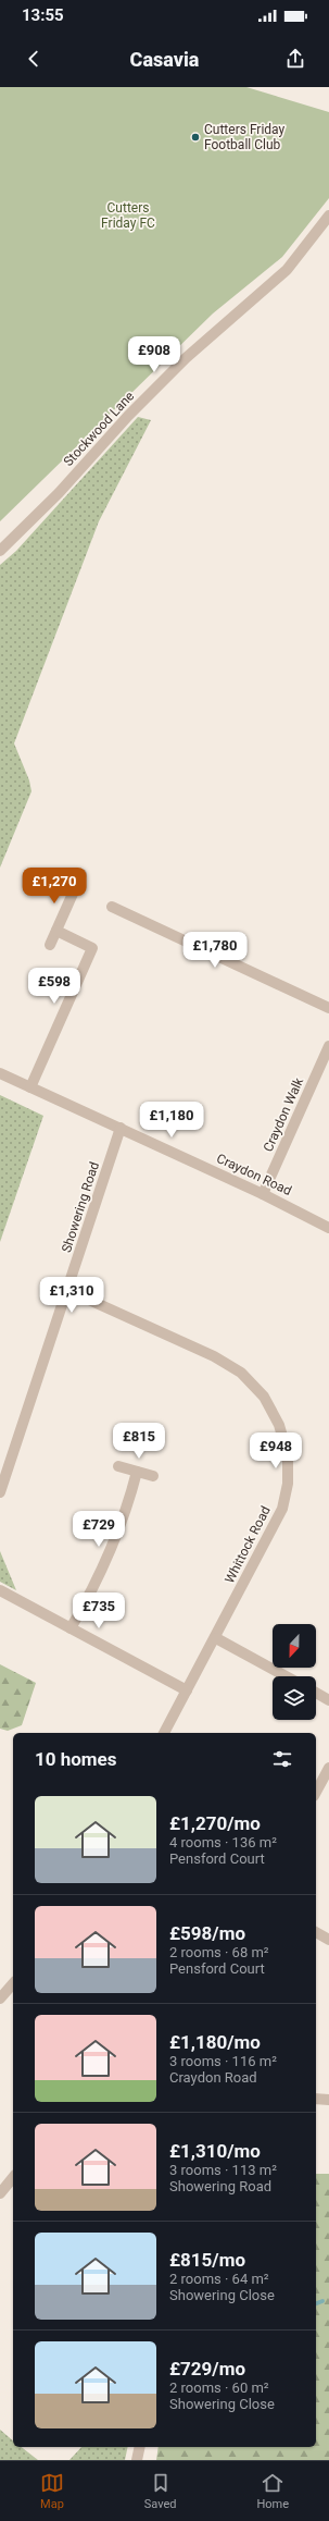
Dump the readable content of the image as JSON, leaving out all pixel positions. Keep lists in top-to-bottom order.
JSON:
{
  "streets": {
    "street": [
      "Stockwood Lane",
      "Craydon Walk",
      "Craydon Road",
      "Showering Road",
      "Whittock Road"
    ]
  },
  "crossings": [
    ["Craydon Walk", "Craydon Road"],
    ["Craydon Road", "Showering Road"],
    ["Showering Road", "Whittock Road"]
  ],
  "parks": ["Cutters Friday FC"],
  "places": ["Cutters Friday Football Club"],
  "north": "bottom",
  "page": {
    "status": "13:55",
    "header": "Casavia",
    "price": [
      "£908",
      "£1,270",
      "£1,780",
      "£598",
      "£1,180",
      "£1,310",
      "£815",
      "£948",
      "£729",
      "£735"
    ],
    "heading": "10 homes",
    "list": [
      {
        "name": "£1,270/mo",
        "note": "4 rooms · 136 m² · Pensford Court"
      },
      {
        "name": "£598/mo",
        "note": "2 rooms · 68 m² · Pensford Court"
      },
      {
        "name": "£1,180/mo",
        "note": "3 rooms · 116 m² · Craydon Road"
      },
      {
        "name": "£1,310/mo",
        "note": "3 rooms · 113 m² · Showering Road"
      },
      {
        "name": "£815/mo",
        "note": "2 rooms · 64 m² · Showering Close"
      },
      {
        "name": "£729/mo",
        "note": "2 rooms · 60 m² · Showering Close"
      }
    ],
    "tabs": ["Map", "Saved", "Home"]
  }
}
